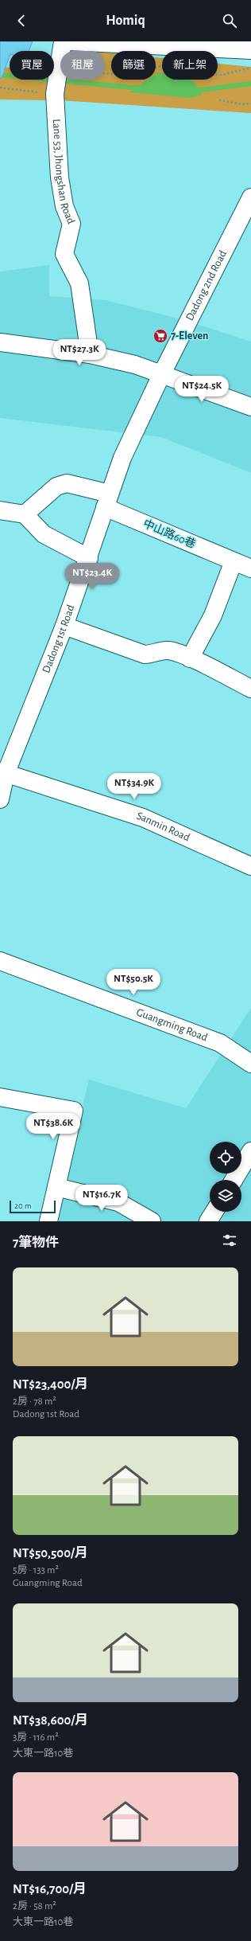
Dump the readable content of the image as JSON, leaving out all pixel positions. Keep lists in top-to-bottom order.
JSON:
{
  "streets": {
    "street": [
      "Lane 53, Jhongshan Road",
      "Dadong 2nd Road",
      "中山路60巷",
      "Dadong 1st Road",
      "Sanmin Road",
      "Guangming Road"
    ]
  },
  "crossings": [
    ["Dadong 2nd Road", "Dadong 1st Road"],
    ["中山路60巷", "Dadong 1st Road"],
    ["Dadong 1st Road", "Sanmin Road"]
  ],
  "places": {
    "supermarket": ["7-Eleven"]
  },
  "scale_bar": "20 m",
  "page": {
    "header": "Homiq",
    "chip": [
      "買屋",
      "租屋",
      "篩選",
      "新上架"
    ],
    "price": [
      "NT$27.3K",
      "NT$24.5K",
      "NT$23.4K",
      "NT$34.9K",
      "NT$50.5K",
      "NT$38.6K",
      "NT$16.7K"
    ],
    "scale": "20 m",
    "heading": "7筆物件",
    "list": [
      {
        "name": "NT$23,400/月",
        "note": "2房 · 78 m² · Dadong 1st Road"
      },
      {
        "name": "NT$50,500/月",
        "note": "5房 · 133 m² · Guangming Road"
      },
      {
        "name": "NT$38,600/月",
        "note": "3房 · 116 m² · 大東一路10巷"
      },
      {
        "name": "NT$16,700/月",
        "note": "2房 · 58 m² · 大東一路10巷"
      }
    ]
  }
}
